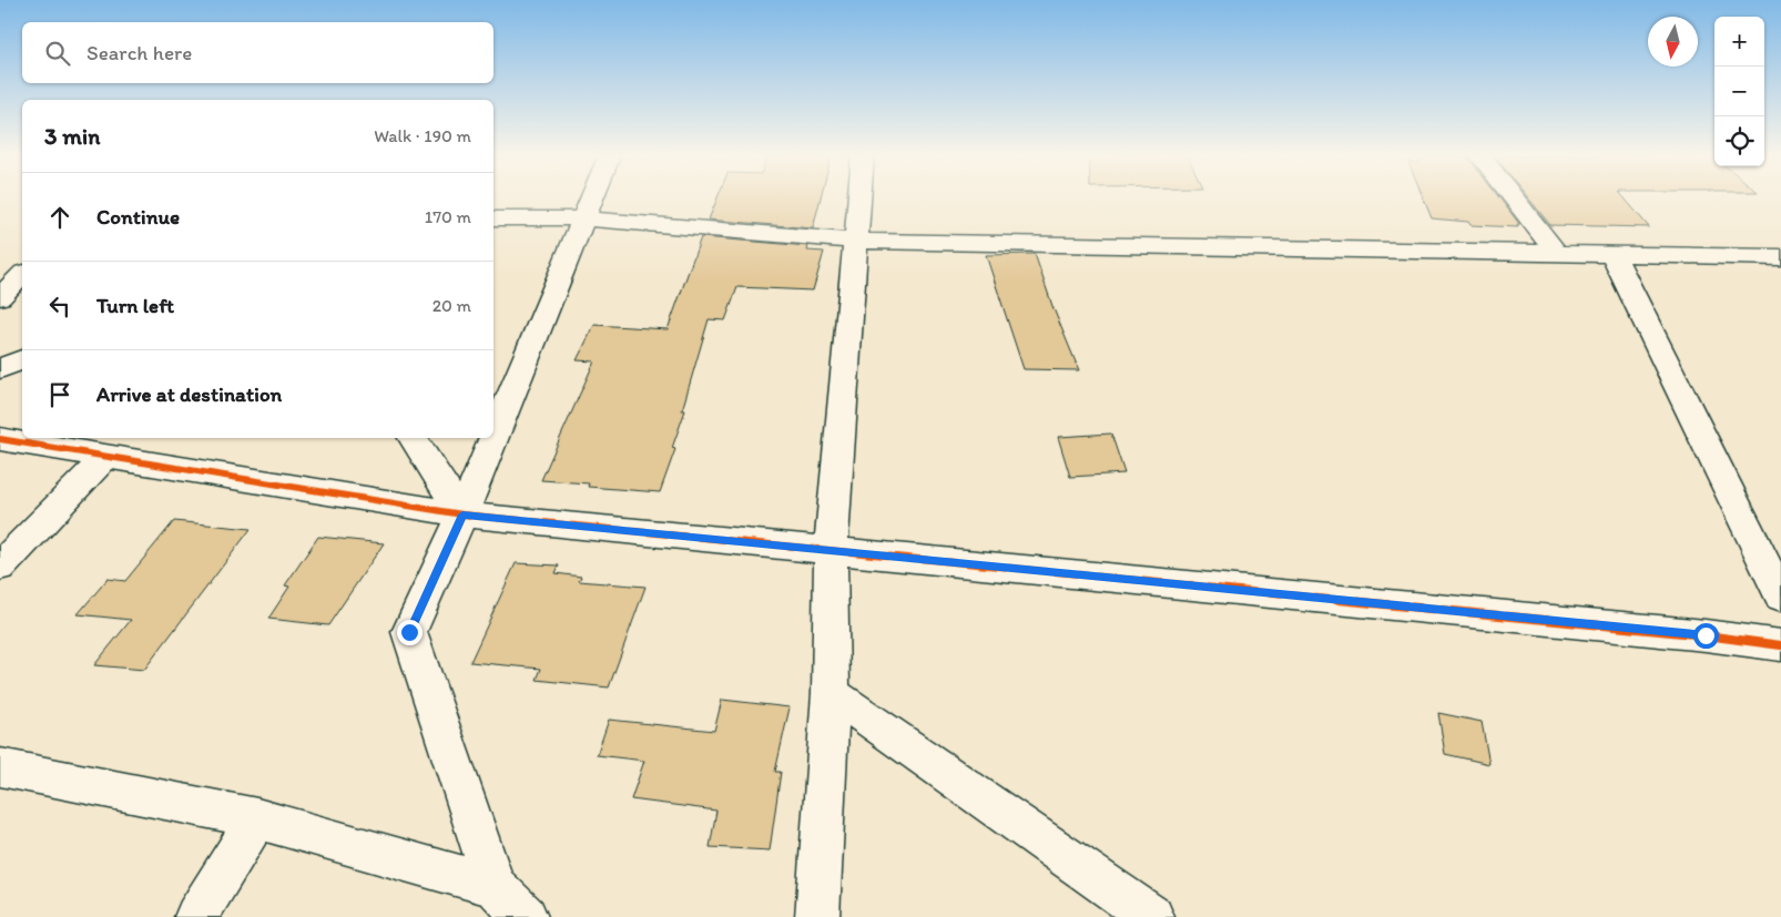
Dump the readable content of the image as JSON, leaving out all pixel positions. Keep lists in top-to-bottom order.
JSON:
{
  "north": "bottom",
  "page": {
    "map_buttons": ["+", "−"],
    "search": "Search here",
    "heading": ["3 min", "Walk · 190 m"],
    "list": [
      ["Continue", "170 m"],
      ["Turn left", "20 m"],
      "Arrive at destination"
    ]
  }
}
